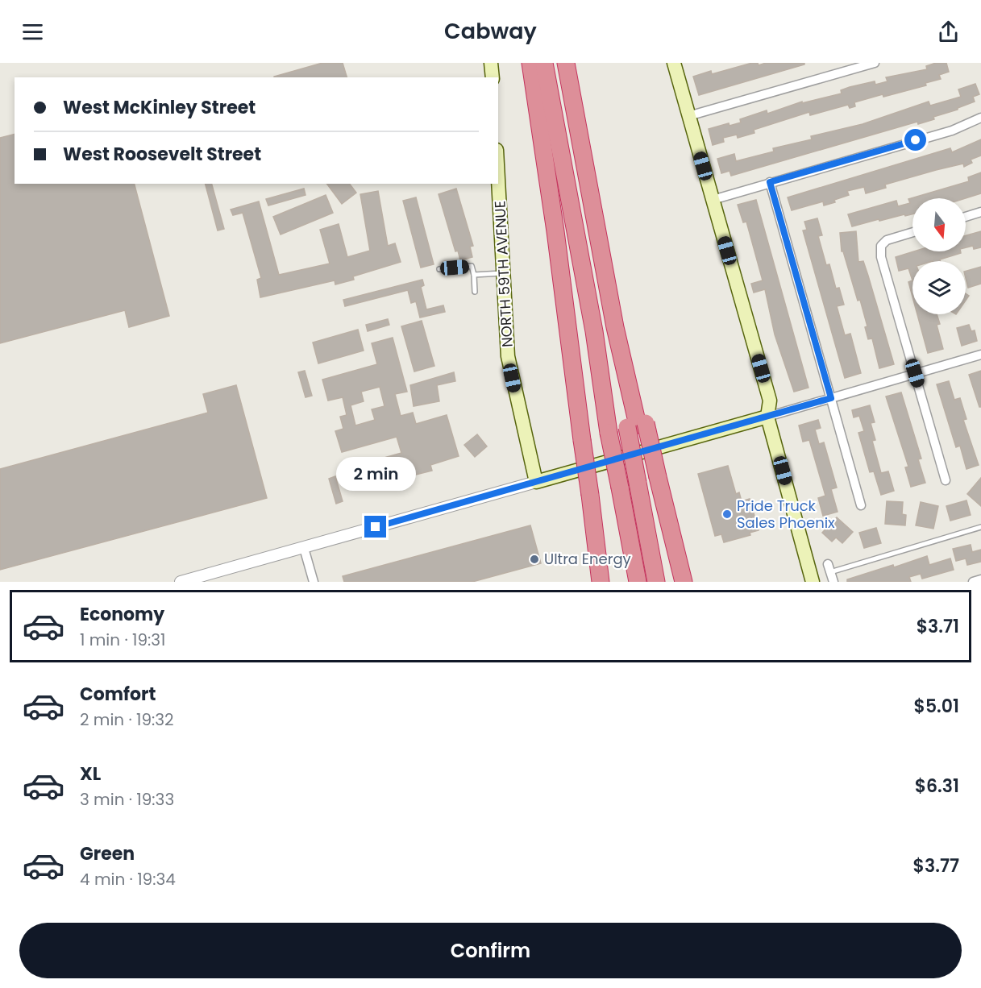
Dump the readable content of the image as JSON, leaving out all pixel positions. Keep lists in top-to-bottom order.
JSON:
{
  "streets": {
    "main road": ["NORTH 59TH AVENUE"]
  },
  "places": ["Pride Truck Sales Phoenix", "Ultra Energy"],
  "north": "bottom",
  "page": {
    "header": "Cabway",
    "banner": ["West McKinley Street", "West Roosevelt Street"],
    "bubble": "2 min",
    "list": [
      {
        "name": "Economy",
        "note": "1 min · 19:31",
        "value": "$3.71"
      },
      {
        "name": "Comfort",
        "note": "2 min · 19:32",
        "value": "$5.01"
      },
      {
        "name": "XL",
        "note": "3 min · 19:33",
        "value": "$6.31"
      },
      {
        "name": "Green",
        "note": "4 min · 19:34",
        "value": "$3.77"
      }
    ],
    "buttons": "Confirm"
  }
}
